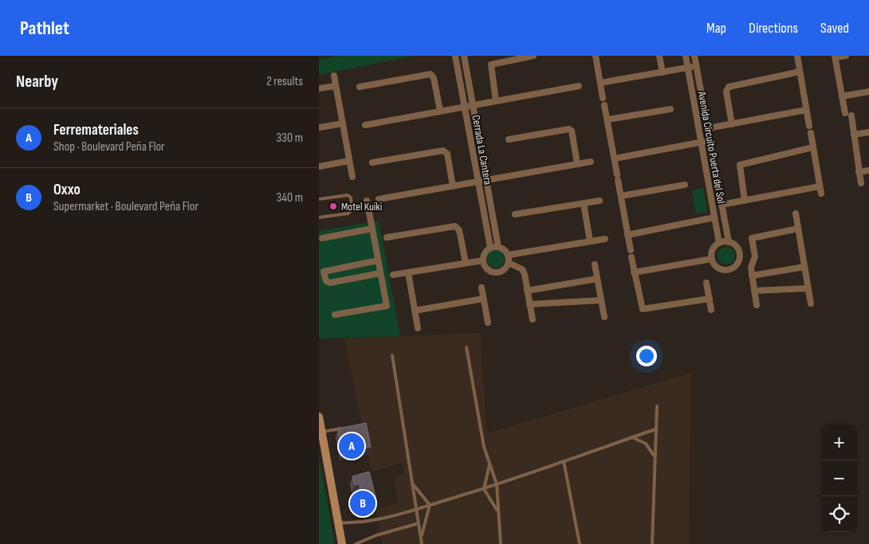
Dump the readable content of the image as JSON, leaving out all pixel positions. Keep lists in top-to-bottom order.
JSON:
{
  "streets": {
    "street": ["Avenida Circuito Puerta del Sol", "Cerrada La Cantera"]
  },
  "places": ["Motel Kuiki"],
  "page": {
    "header": "Pathlet",
    "nav": ["Map", "Directions", "Saved"],
    "heading": ["Nearby", "2 results"],
    "list": [
      {
        "mark": "A",
        "name": "Ferremateriales",
        "note": "Shop · Boulevard Peña Flor",
        "value": "330 m"
      },
      {
        "mark": "B",
        "name": "Oxxo",
        "note": "Supermarket · Boulevard Peña Flor",
        "value": "340 m"
      }
    ],
    "map_buttons": ["+", "−"],
    "pins": ["A", "B"]
  }
}
